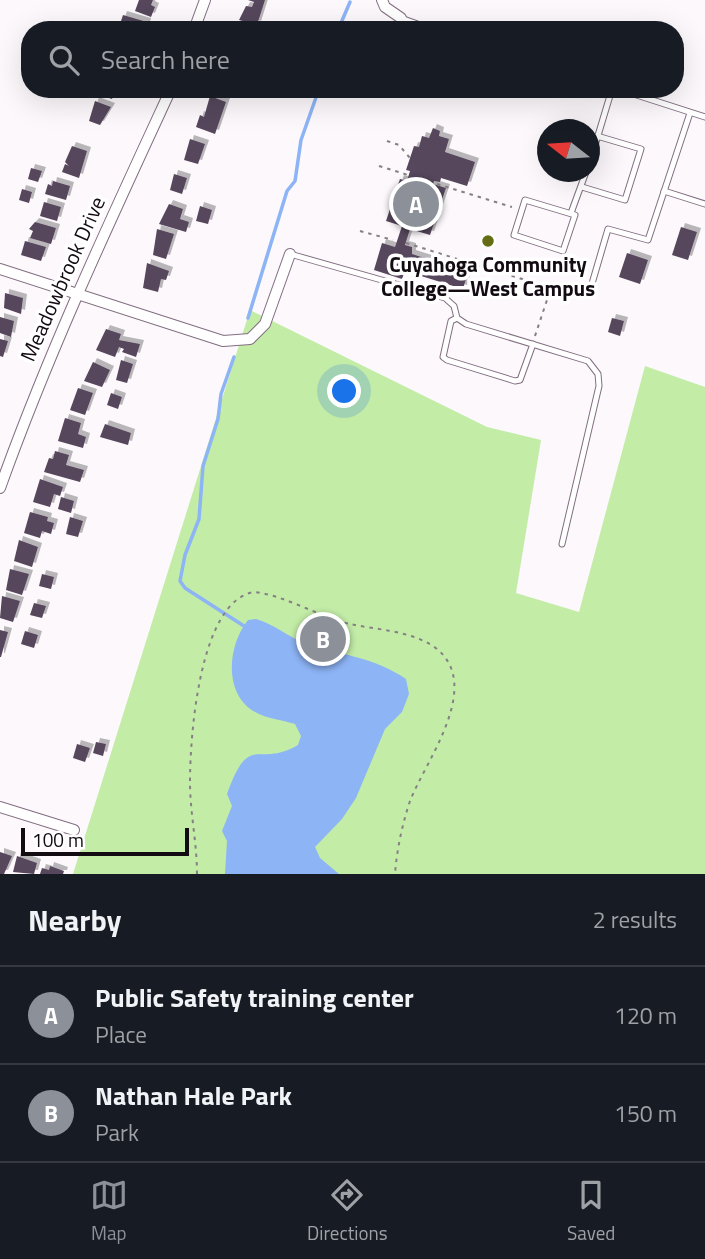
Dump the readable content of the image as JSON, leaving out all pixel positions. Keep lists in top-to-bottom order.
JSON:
{
  "streets": {
    "street": ["Meadowbrook Drive"]
  },
  "places": ["Cuyahoga Community College—West Campus"],
  "scale_bar": "100 m",
  "north": "left",
  "page": {
    "search": "Search here",
    "pins": ["A", "B"],
    "scale": "100 m",
    "heading": ["Nearby", "2 results"],
    "list": [
      {
        "mark": "A",
        "name": "Public Safety training center",
        "note": "Place",
        "value": "120 m"
      },
      {
        "mark": "B",
        "name": "Nathan Hale Park",
        "note": "Park",
        "value": "150 m"
      }
    ],
    "nav": ["Map", "Directions", "Saved"]
  }
}
